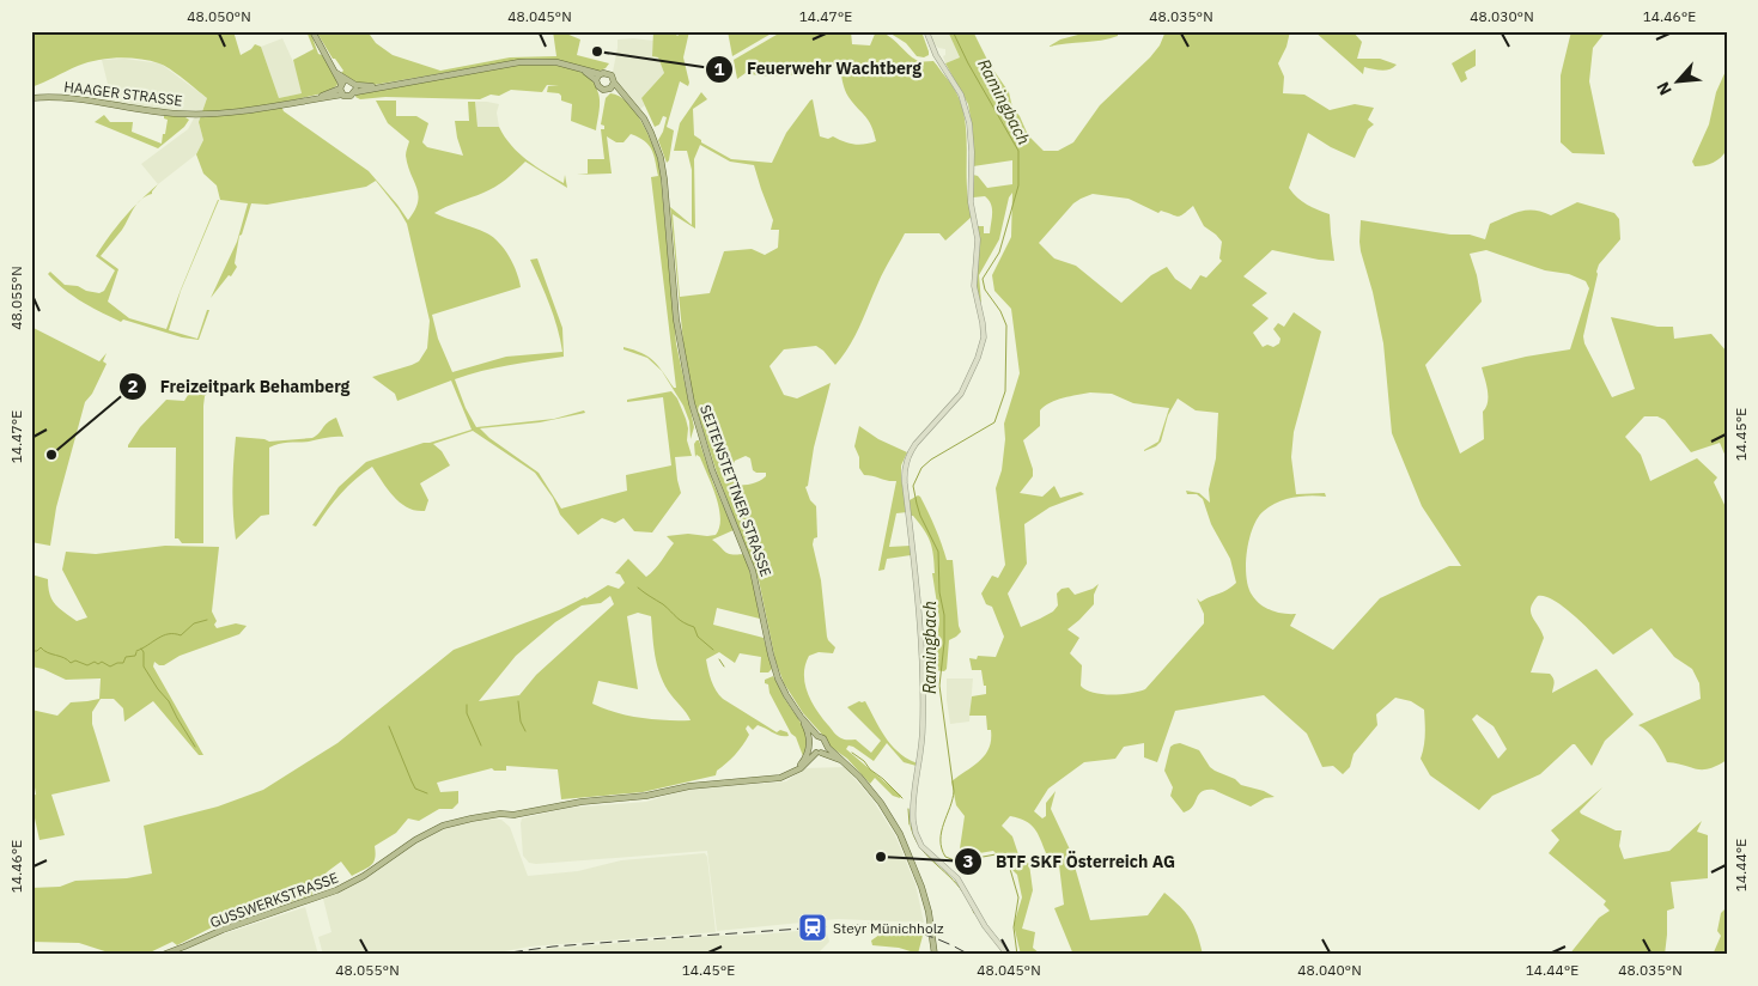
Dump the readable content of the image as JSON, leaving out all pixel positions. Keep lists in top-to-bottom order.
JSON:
{
  "streets": {
    "main road": ["HAAGER STRASSE", "SEITENSTETTNER STRASSE", "GUSSWERKSTRASSE"]
  },
  "crossings": [
    ["SEITENSTETTNER STRASSE", "GUSSWERKSTRASSE"]
  ],
  "water": ["Ramingbach"],
  "places": {
    "other": ["Feuerwehr Wachtberg", "Freizeitpark Behamberg", "BTF SKF Österreich AG"],
    "station": ["Steyr Münichholz"]
  },
  "north": "bottom left",
  "coordinates": [
    "48.050°N",
    "48.045°N",
    "14.47°E",
    "48.035°N",
    "48.030°N",
    "14.46°E",
    "48.055°N",
    "14.45°E",
    "14.44°E",
    "48.040°N"
  ]
}
